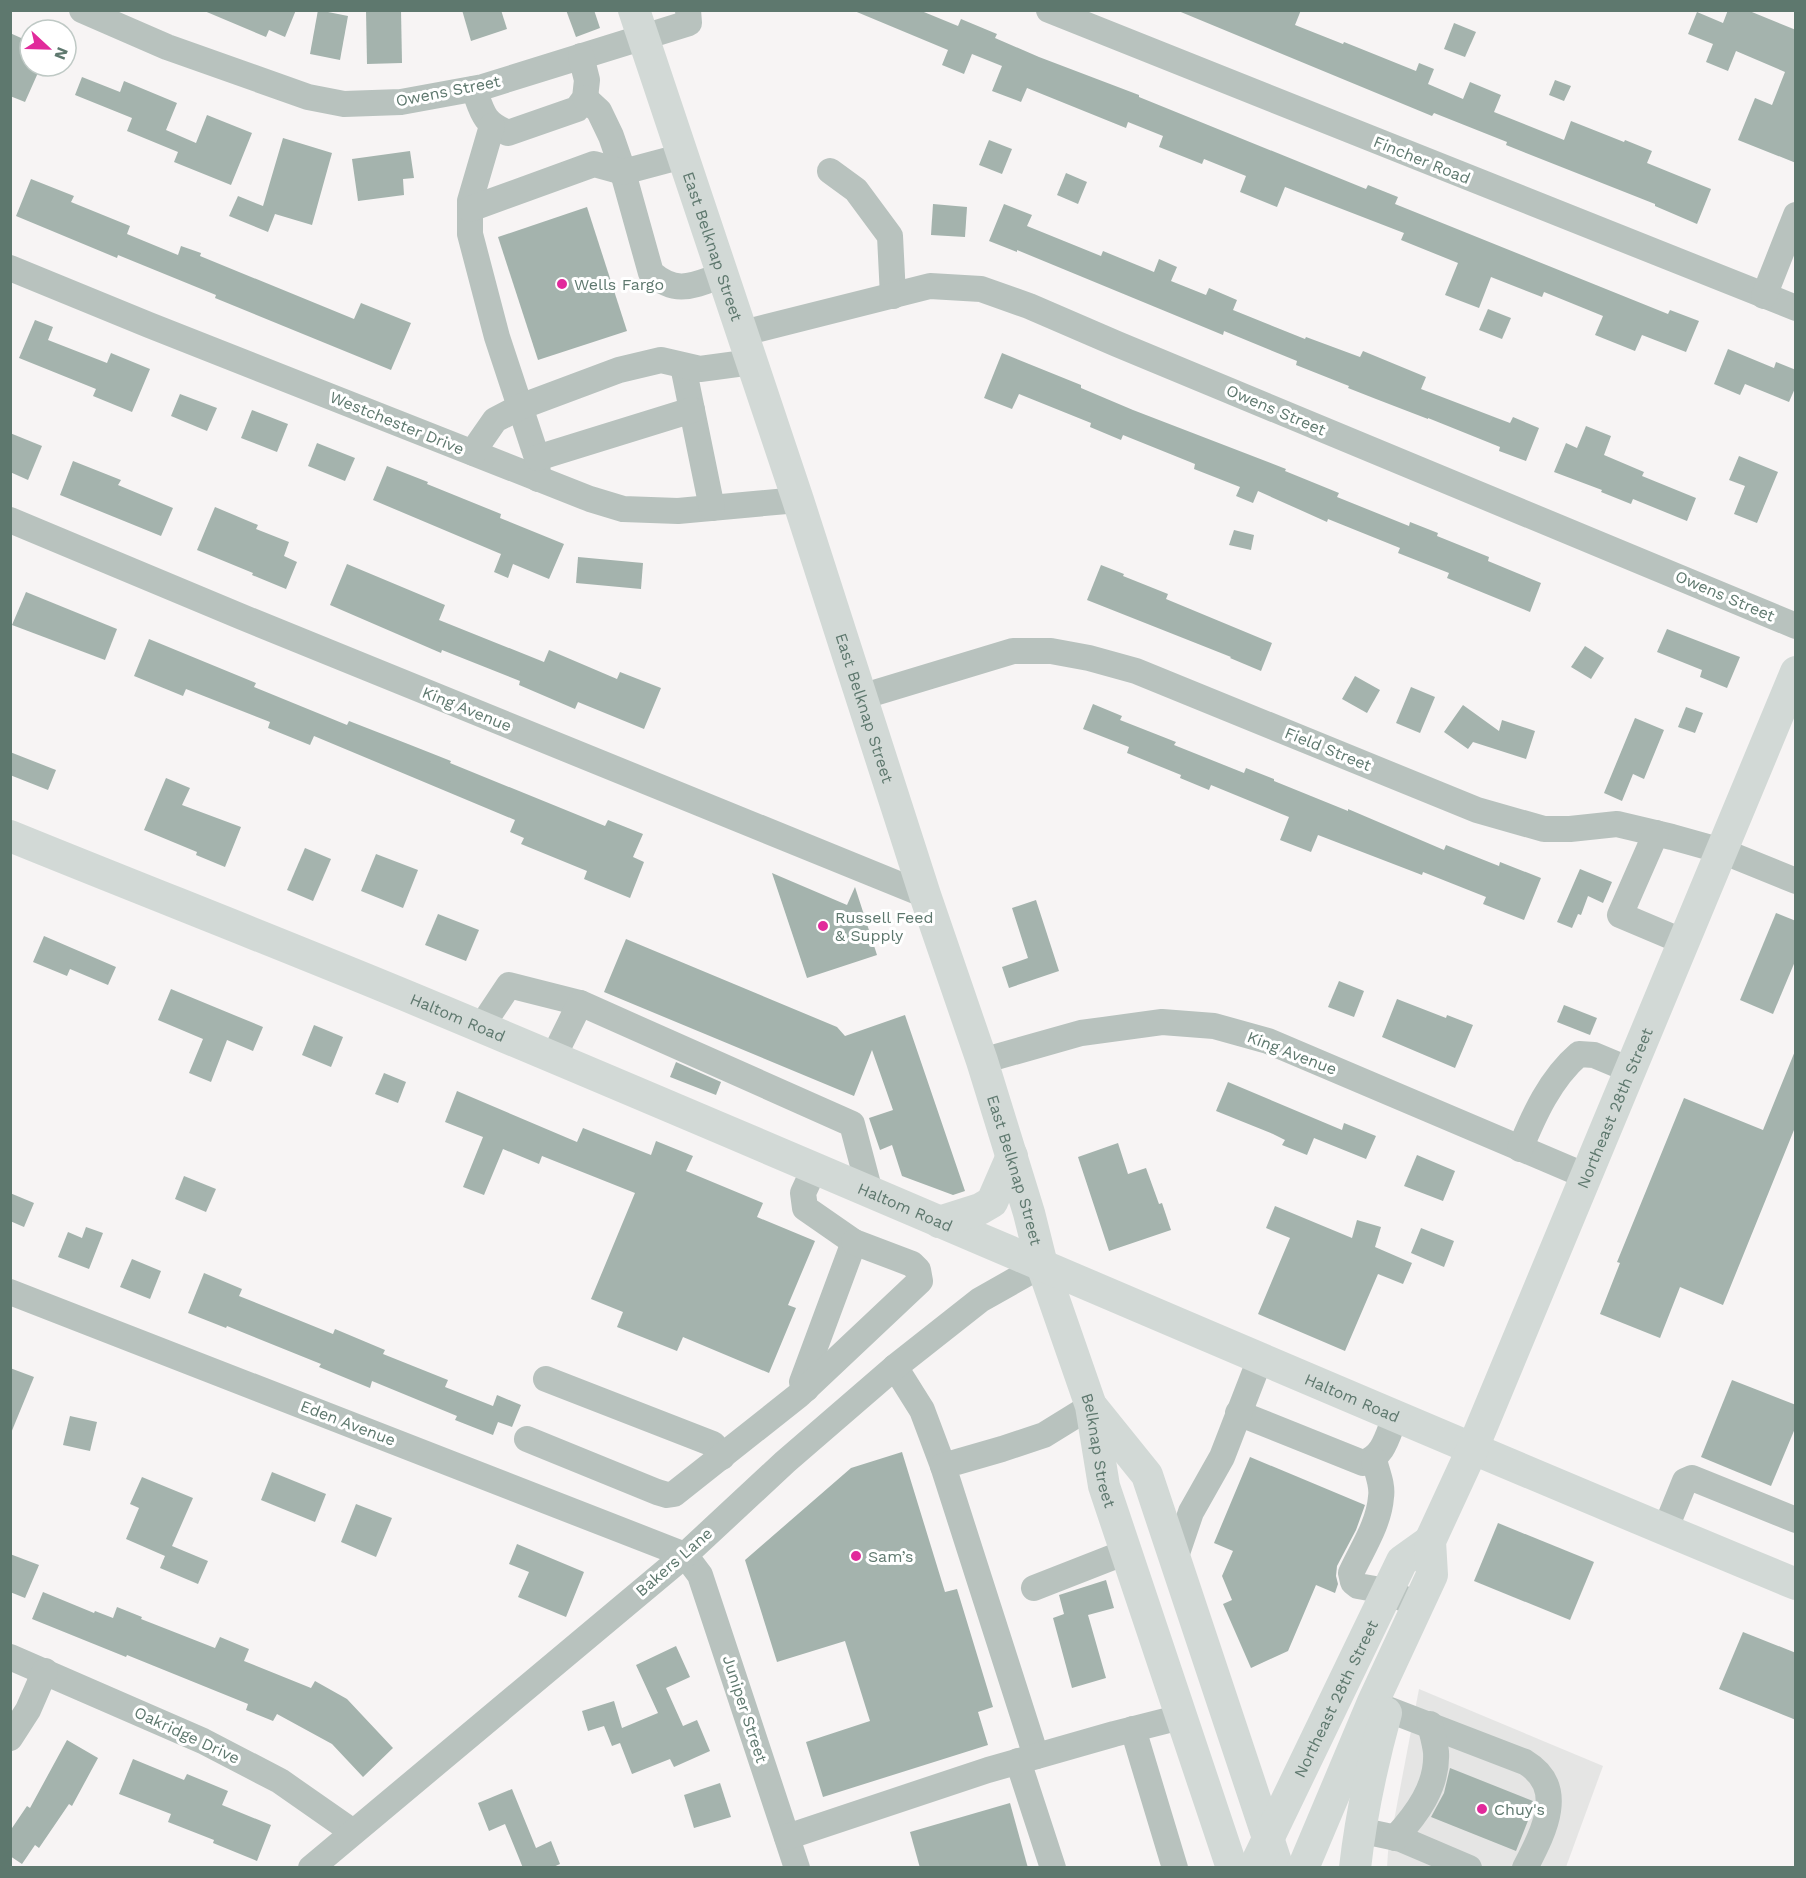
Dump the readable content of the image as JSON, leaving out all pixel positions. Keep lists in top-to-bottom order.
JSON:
{
  "streets": {
    "main road": [
      "East Belknap Street",
      "Haltom Road",
      "Northeast 28th Street",
      "Belknap Street"
    ],
    "street": [
      "Owens Street",
      "Fincher Road",
      "Westchester Drive",
      "King Avenue",
      "Field Street",
      "Eden Avenue",
      "Bakers Lane",
      "Juniper Street",
      "Oakridge Drive"
    ]
  },
  "crossings": [
    ["Owens Street", "East Belknap Street"],
    ["East Belknap Street", "Westchester Drive"],
    ["East Belknap Street", "King Avenue"],
    ["East Belknap Street", "Field Street"],
    ["East Belknap Street", "Haltom Road"],
    ["East Belknap Street", "Belknap Street"],
    ["East Belknap Street", "Bakers Lane"],
    ["King Avenue", "Northeast 28th Street"],
    ["Field Street", "Northeast 28th Street"],
    ["Haltom Road", "Northeast 28th Street"],
    ["Haltom Road", "Bakers Lane"],
    ["Northeast 28th Street", "Belknap Street"],
    ["Eden Avenue", "Bakers Lane"],
    ["Eden Avenue", "Juniper Street"],
    ["Bakers Lane", "Juniper Street"],
    ["Bakers Lane", "Oakridge Drive"]
  ],
  "places": [
    "Wells Fargo",
    "Russell Feed & Supply",
    "Sam’s",
    "Chuy's"
  ],
  "north": "right"
}
